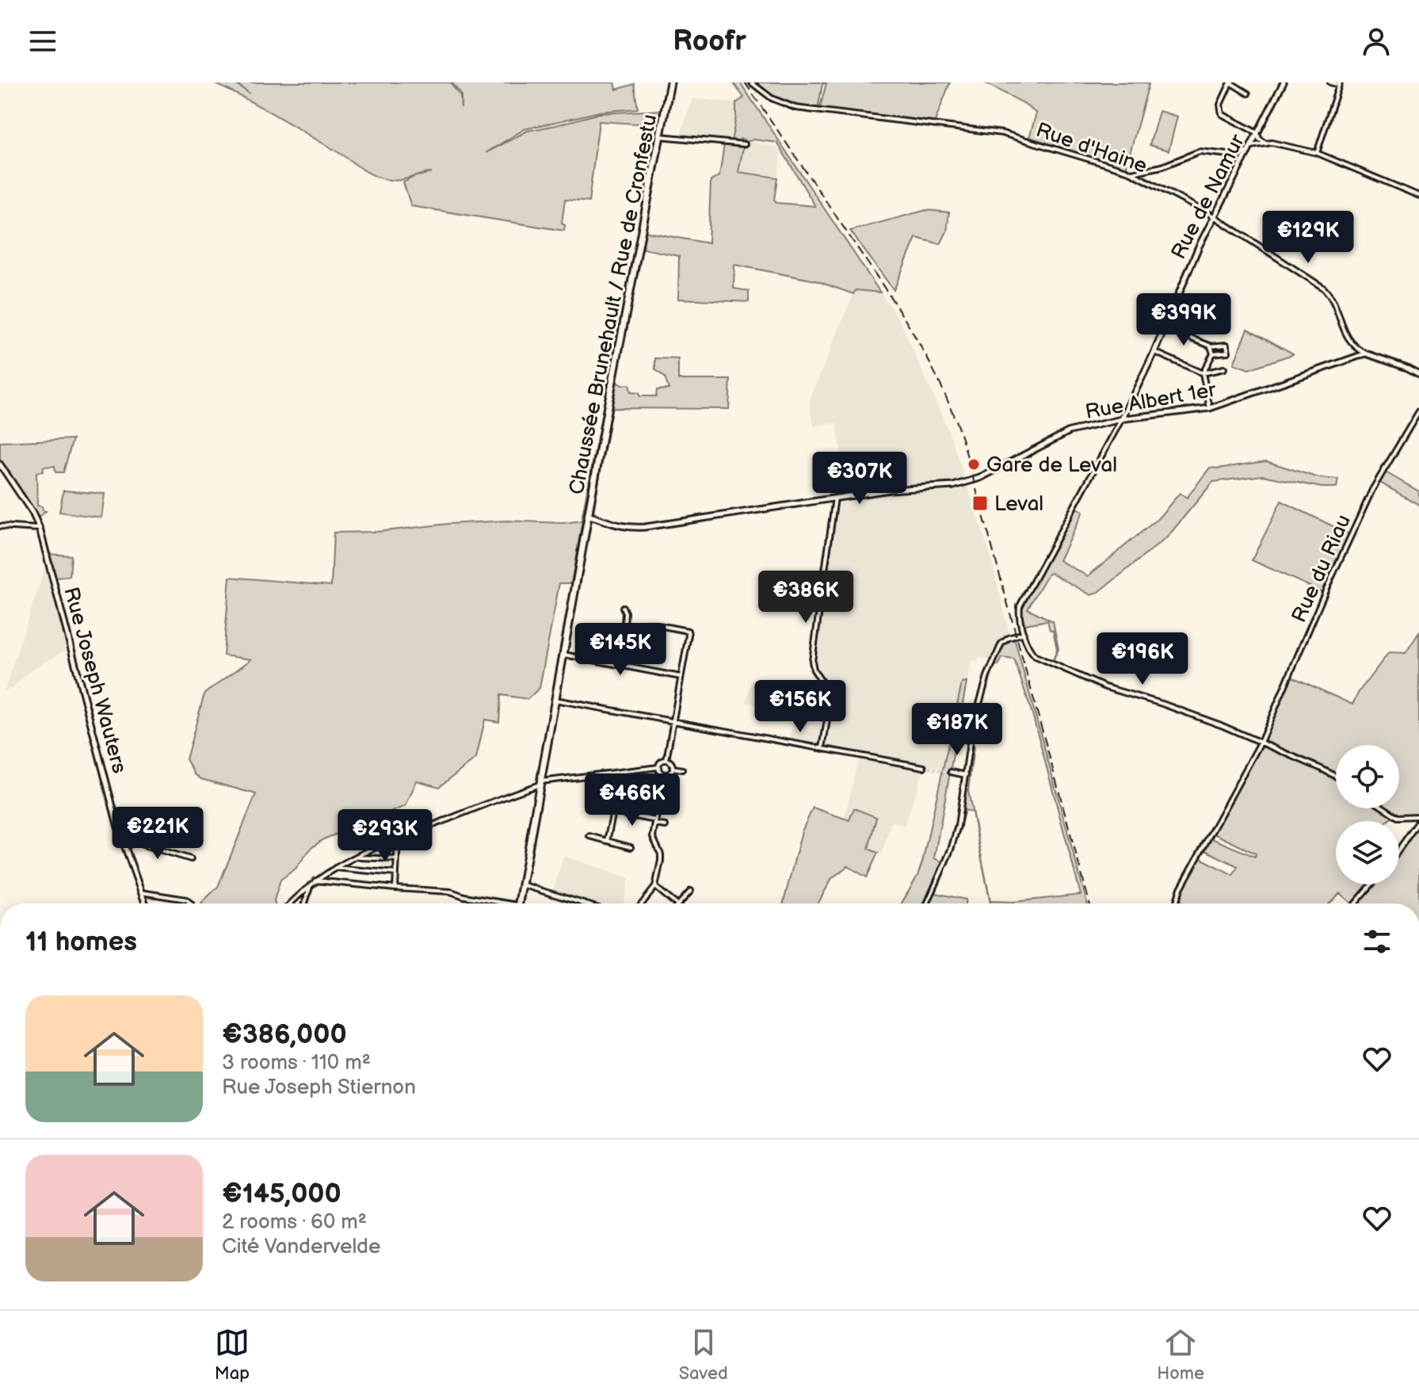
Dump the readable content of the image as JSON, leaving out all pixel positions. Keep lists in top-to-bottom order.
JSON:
{
  "streets": {
    "main road": ["Chaussée Brunehault / Rue de Cronfestu"],
    "street": [
      "Rue d'Haine",
      "Rue de Namur",
      "Rue Albert 1er",
      "Rue du Riau",
      "Rue Joseph Wauters"
    ]
  },
  "crossings": [
    ["Rue d'Haine", "Rue de Namur"],
    ["Rue d'Haine", "Rue Albert 1er"],
    ["Rue de Namur", "Rue Albert 1er"],
    ["Rue de Namur", "Rue du Riau"],
    ["Chaussée Brunehault / Rue de Cronfestu", "Rue Albert 1er"]
  ],
  "places": {
    "other": ["Gare de Leval"],
    "transit": ["Leval"]
  },
  "page": {
    "header": "Roofr",
    "price": [
      "€129K",
      "€399K",
      "€307K",
      "€386K",
      "€145K",
      "€196K",
      "€156K",
      "€187K",
      "€466K",
      "€221K",
      "€293K"
    ],
    "heading": "11 homes",
    "list": [
      {
        "name": "€386,000",
        "note": "3 rooms · 110 m² · Rue Joseph Stiernon"
      },
      {
        "name": "€145,000",
        "note": "2 rooms · 60 m² · Cité Vandervelde"
      }
    ],
    "tabs": ["Map", "Saved", "Home"]
  }
}
